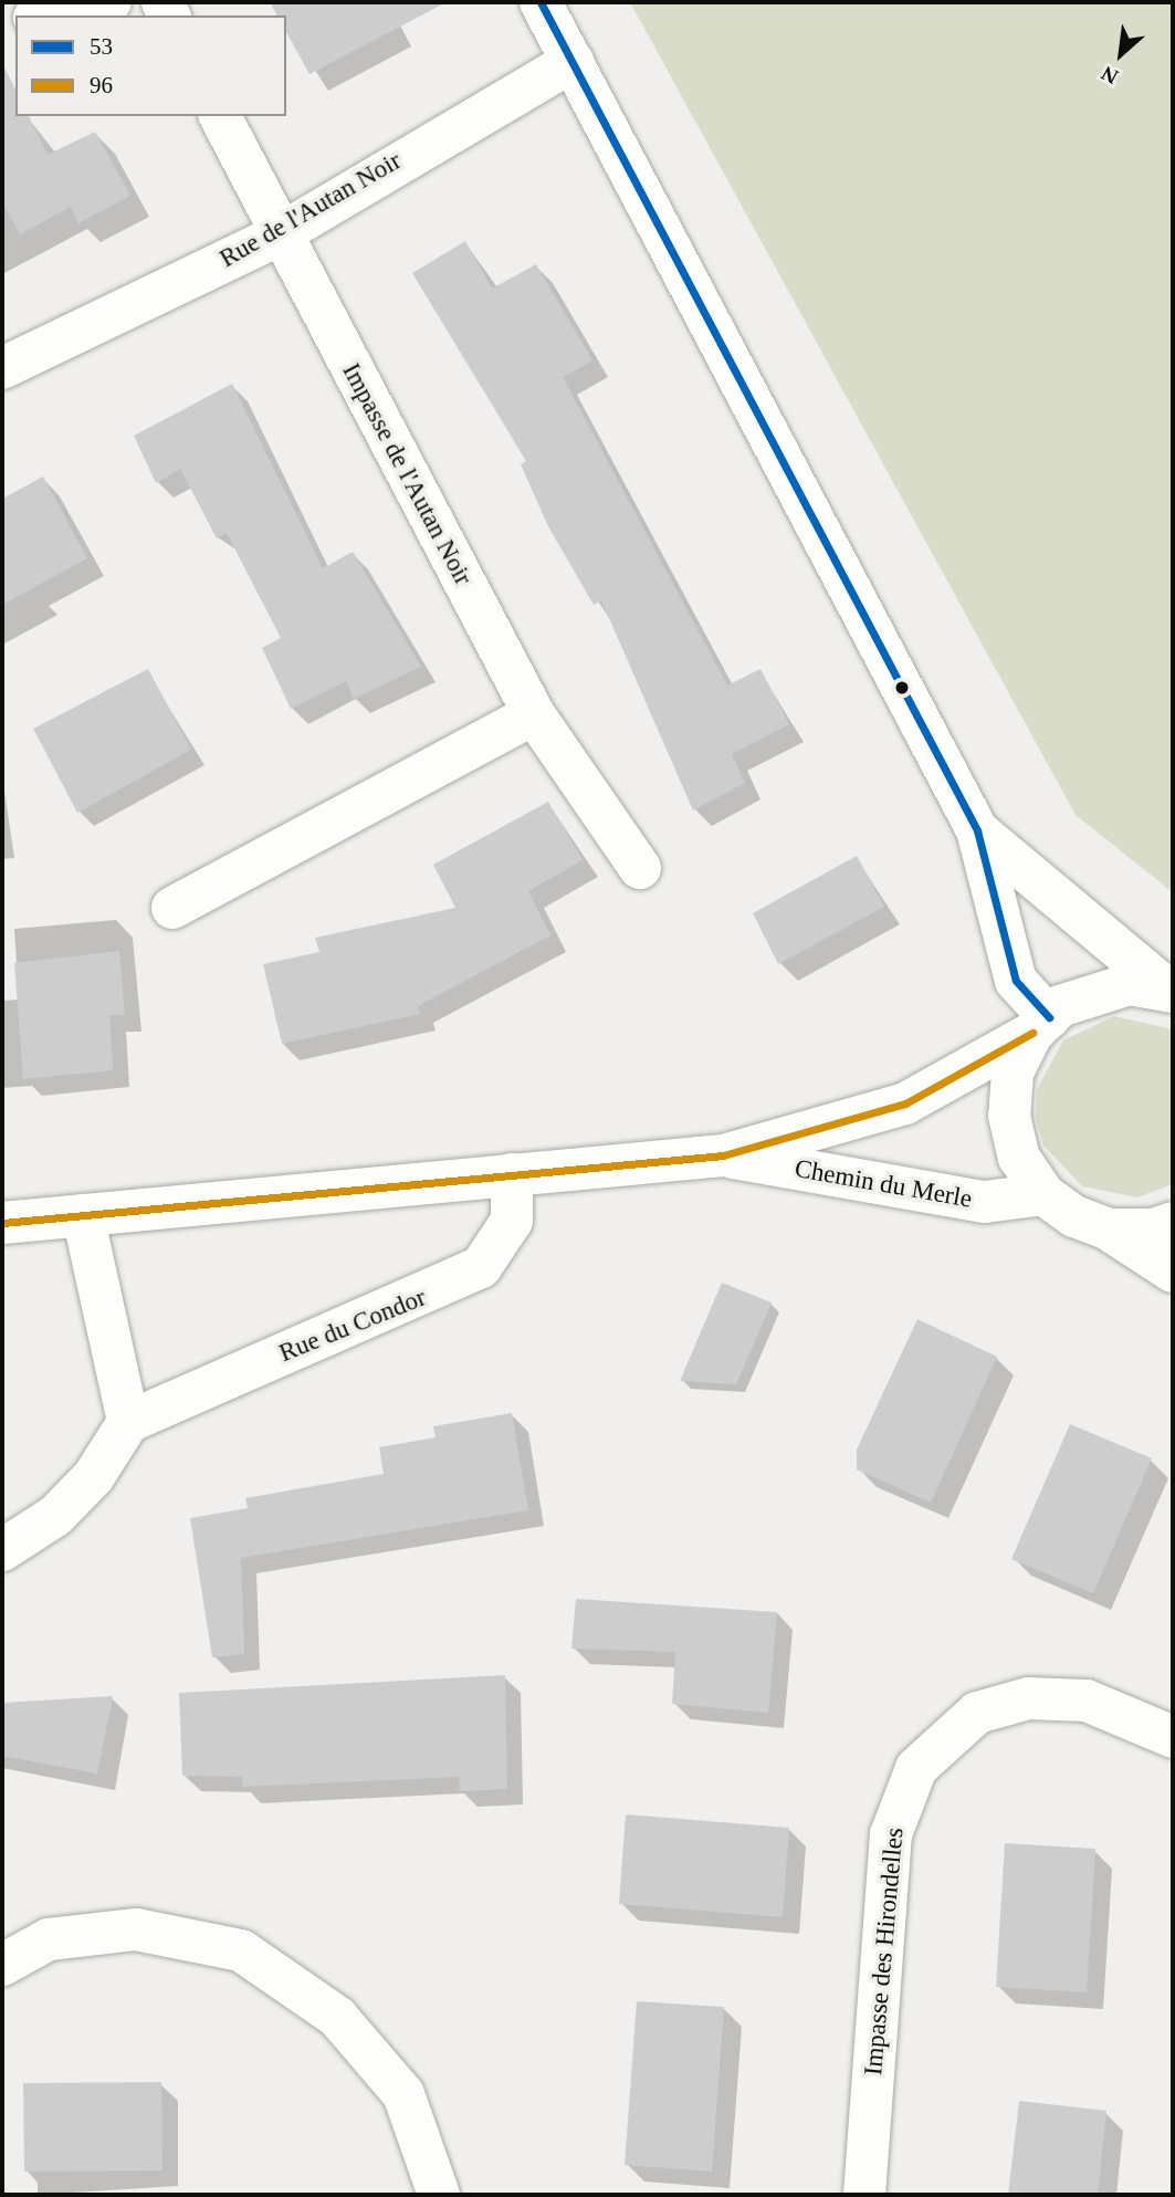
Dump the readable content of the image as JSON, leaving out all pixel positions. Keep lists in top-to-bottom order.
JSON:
{
  "streets": {
    "street": [
      "Rue de l'Autan Noir",
      "Impasse de l'Autan Noir",
      "Chemin du Merle",
      "Rue du Condor",
      "Impasse des Hirondelles"
    ]
  },
  "crossings": [
    ["Rue de l'Autan Noir", "Impasse de l'Autan Noir"],
    ["Chemin du Merle", "Rue du Condor"]
  ],
  "lines": ["transit line 53", "transit line 96"],
  "legend": ["53", "96"],
  "north": "bottom left"
}
